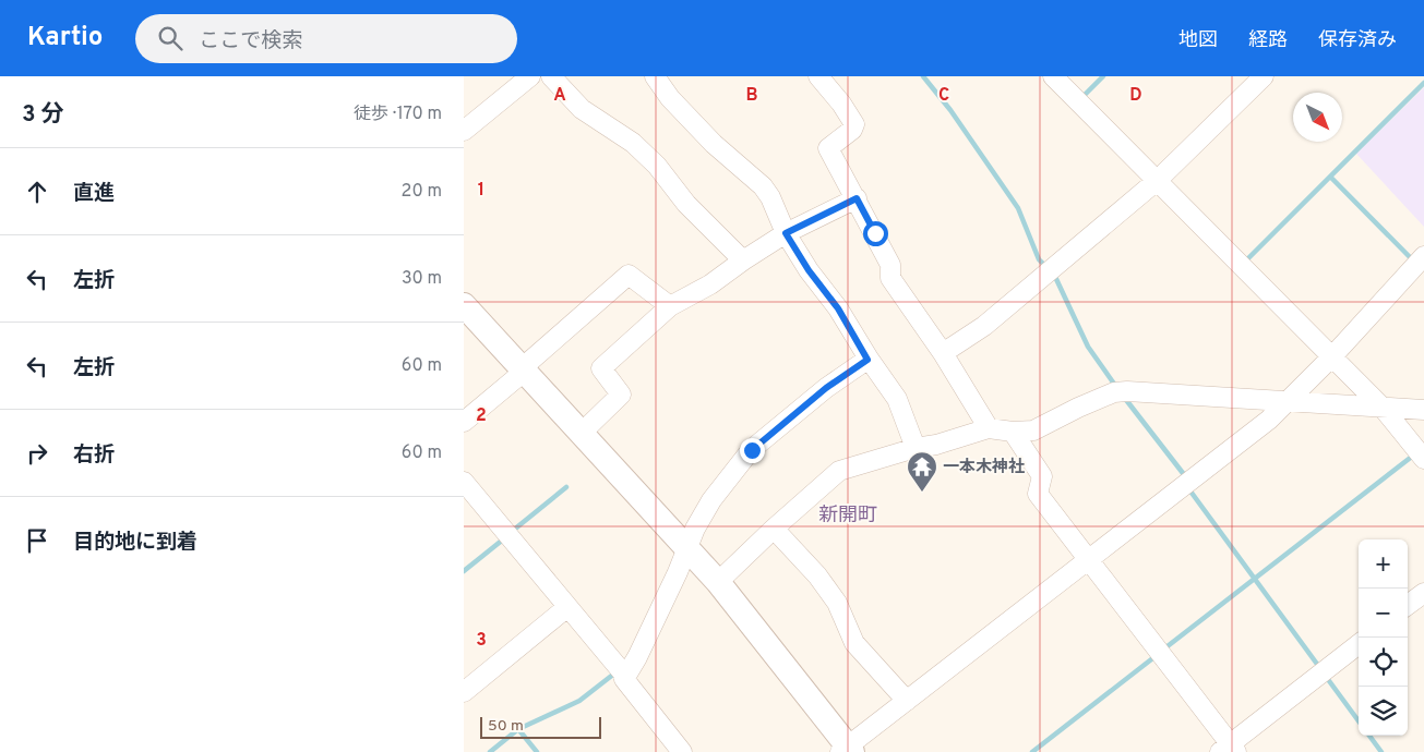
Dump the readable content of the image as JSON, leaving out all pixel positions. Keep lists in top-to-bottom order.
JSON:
{
  "districts": ["新開町"],
  "places": {
    "temple": ["一本木神社"]
  },
  "scale_bar": "50 m",
  "north": "bottom right",
  "page": {
    "header": "Kartio",
    "search": "ここで検索",
    "nav": ["地図", "経路", "保存済み"],
    "heading": ["3 分", "徒歩 · 170 m"],
    "list": [
      ["直進", "20 m"],
      ["左折", "30 m"],
      ["左折", "60 m"],
      ["右折", "60 m"],
      "目的地に到着"
    ],
    "map_buttons": ["+", "−"],
    "scale": "50 m"
  },
  "grid": {
    "columns": [
      "A",
      "B",
      "C",
      "D"
    ],
    "rows": ["1", "2", "3"]
  }
}
